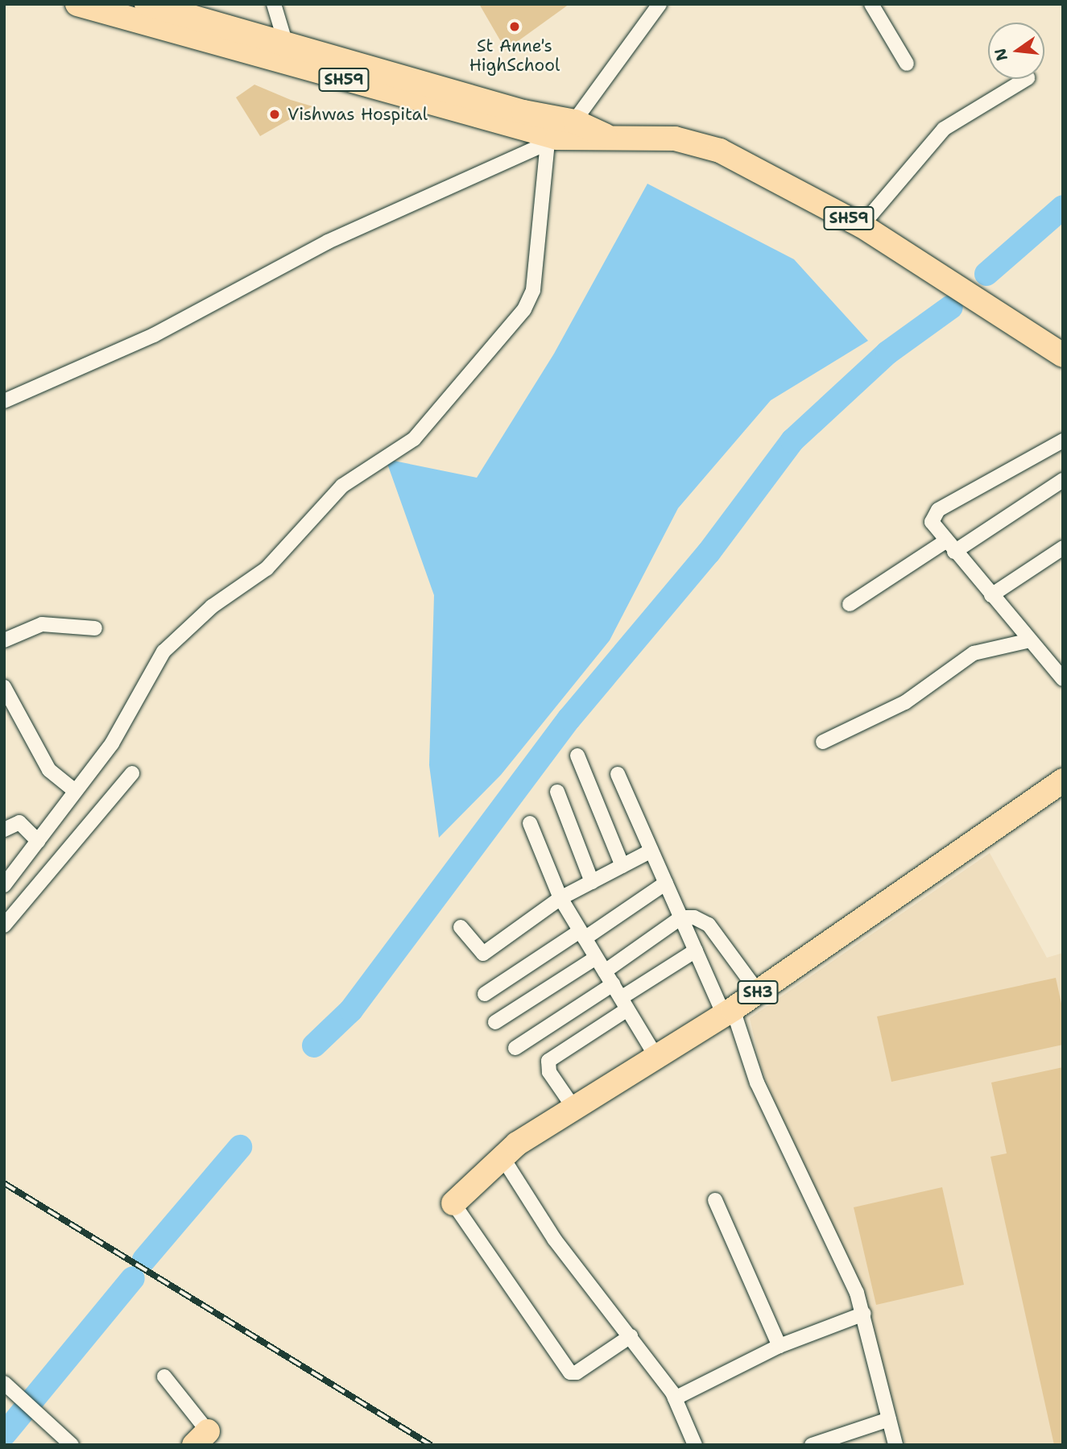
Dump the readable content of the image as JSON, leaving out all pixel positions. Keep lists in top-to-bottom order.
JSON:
{
  "streets": {
    "main road": ["SH59", "SH3"]
  },
  "places": ["St Anne's HighSchool", "Vishwas Hospital"],
  "north": "left"
}
